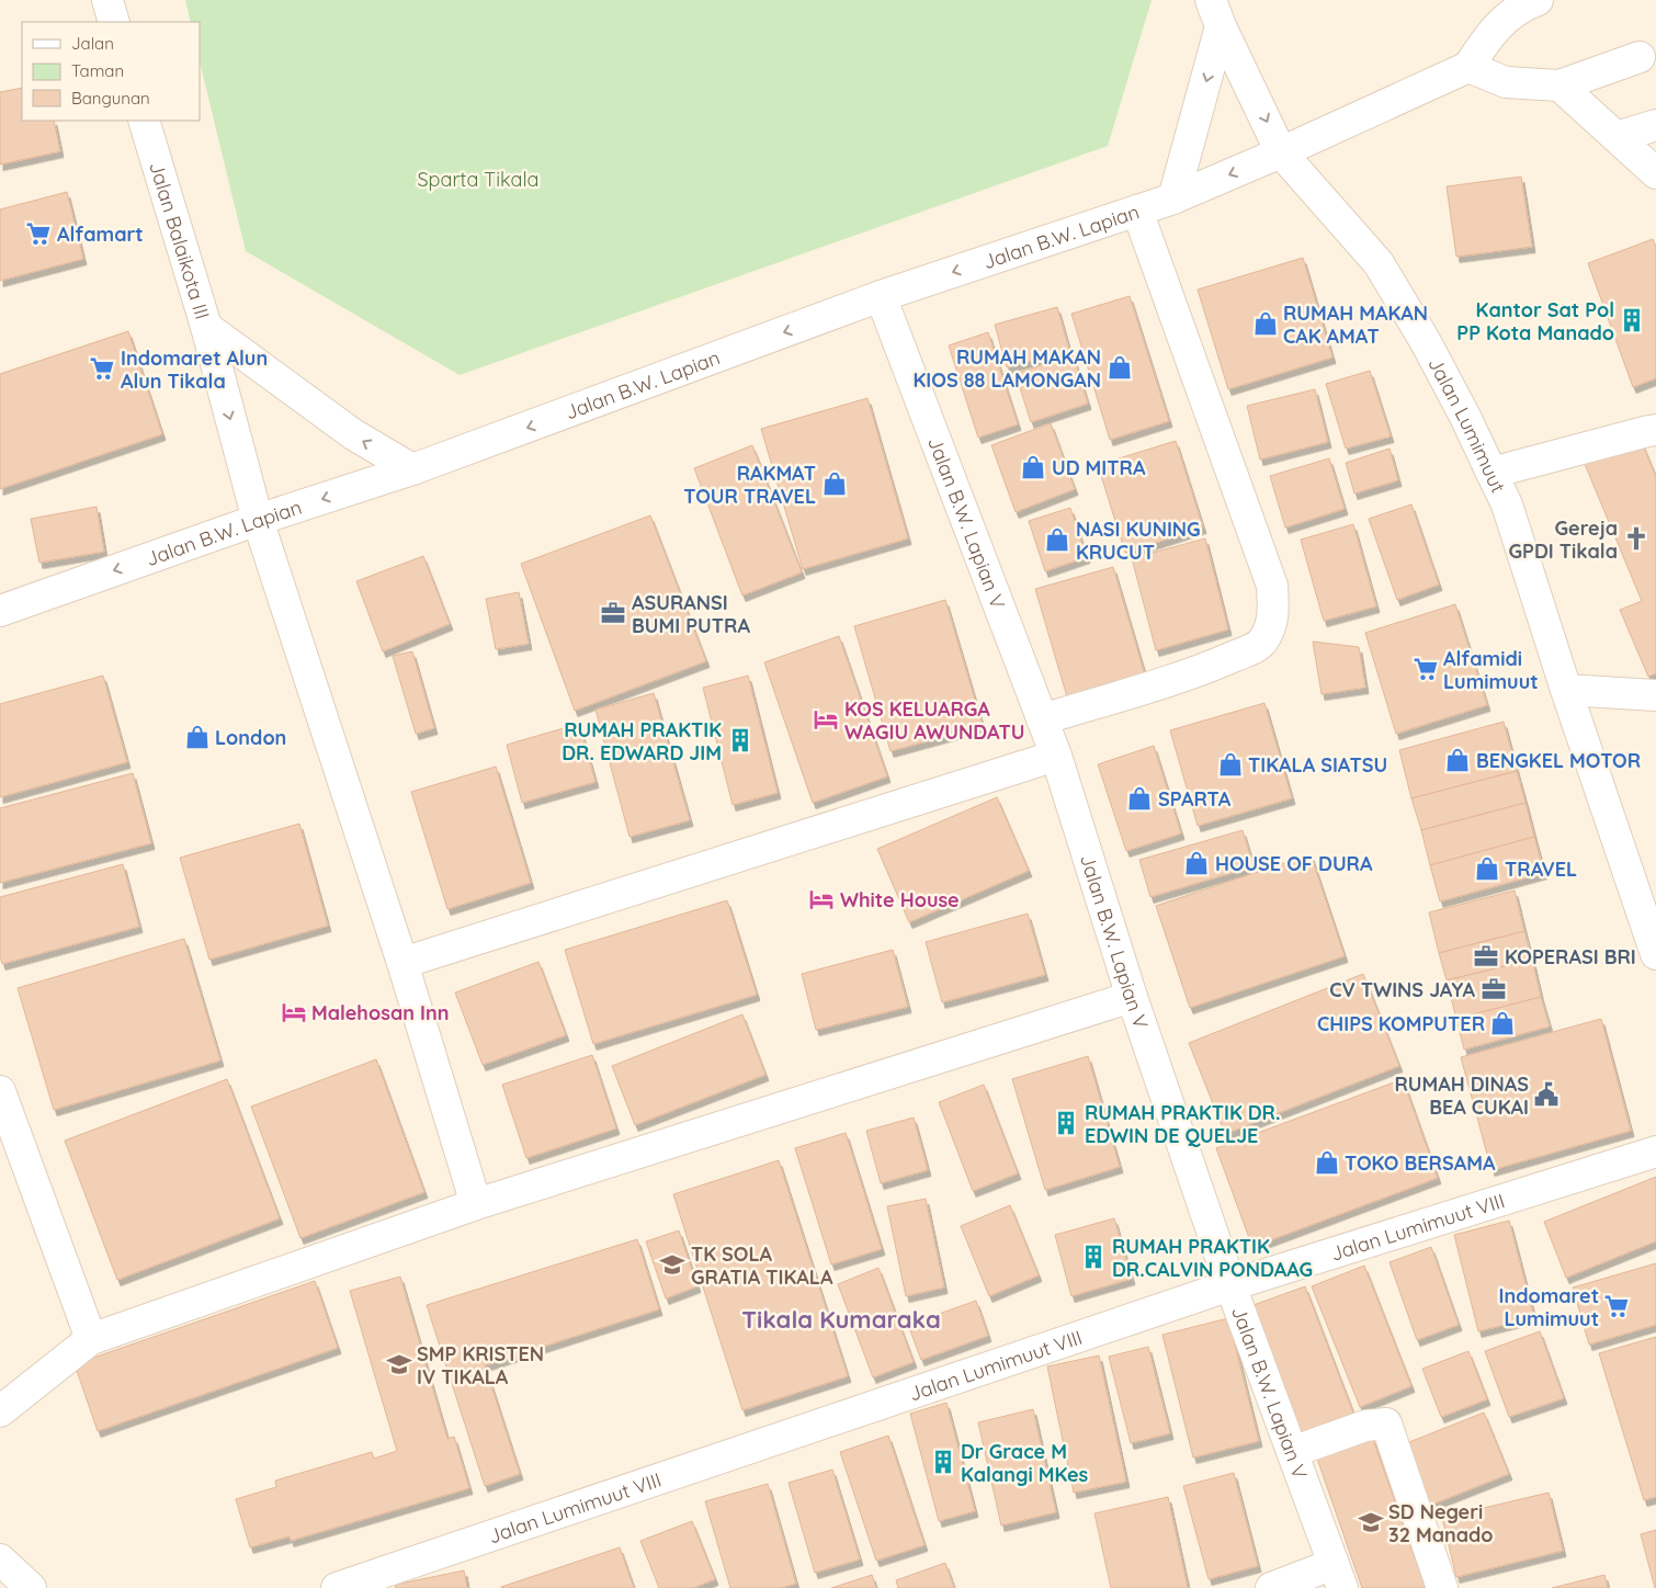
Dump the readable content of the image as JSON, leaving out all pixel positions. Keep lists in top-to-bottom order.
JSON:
{
  "streets": {
    "street": [
      "Jalan B.W. Lapian",
      "Jalan Balaikota III",
      "Jalan Lumimuut",
      "Jalan B.W. Lapian V",
      "Jalan Lumimuut VIII"
    ]
  },
  "crossings": [
    ["Jalan B.W. Lapian", "Jalan Balaikota III"],
    ["Jalan B.W. Lapian", "Jalan Lumimuut"],
    ["Jalan B.W. Lapian", "Jalan B.W. Lapian V"],
    ["Jalan B.W. Lapian V", "Jalan Lumimuut VIII"]
  ],
  "one_way": ["Jalan B.W. Lapian"],
  "districts": ["Tikala Kumaraka"],
  "parks": ["Sparta Tikala"],
  "places": {
    "supermarket": [
      "Alfamart",
      "Indomaret Alun Alun Tikala",
      "Alfamidi Lumimuut",
      "Indomaret Lumimuut"
    ],
    "building": [
      "Kantor Sat Pol PP Kota Manado",
      "RUMAH PRAKTIK DR. EDWARD JIM",
      "RUMAH PRAKTIK DR. EDWIN DE QUELJE",
      "RUMAH PRAKTIK DR.CALVIN PONDAAG",
      "Dr Grace M Kalangi MKes"
    ],
    "shop": [
      "RUMAH MAKAN CAK AMAT",
      "RUMAH MAKAN KIOS 88 LAMONGAN",
      "UD MITRA",
      "RAKMAT TOUR TRAVEL",
      "NASI KUNING KRUCUT",
      "London",
      "BENGKEL MOTOR",
      "TIKALA SIATSU",
      "SPARTA",
      "HOUSE OF DURA",
      "TRAVEL",
      "CHIPS KOMPUTER",
      "TOKO BERSAMA"
    ],
    "church": ["Gereja GPDI Tikala"],
    "office": ["ASURANSI BUMI PUTRA", "KOPERASI BRI", "CV TWINS JAYA"],
    "hotel": ["KOS KELUARGA WAGIU AWUNDATU", "White House", "Malehosan Inn"],
    "public building": ["RUMAH DINAS BEA CUKAI"],
    "school or university": ["TK SOLA GRATIA TIKALA", "SMP KRISTEN IV TIKALA", "SD Negeri 32 Manado"]
  },
  "legend": ["Jalan", "Taman", "Bangunan"]
}
